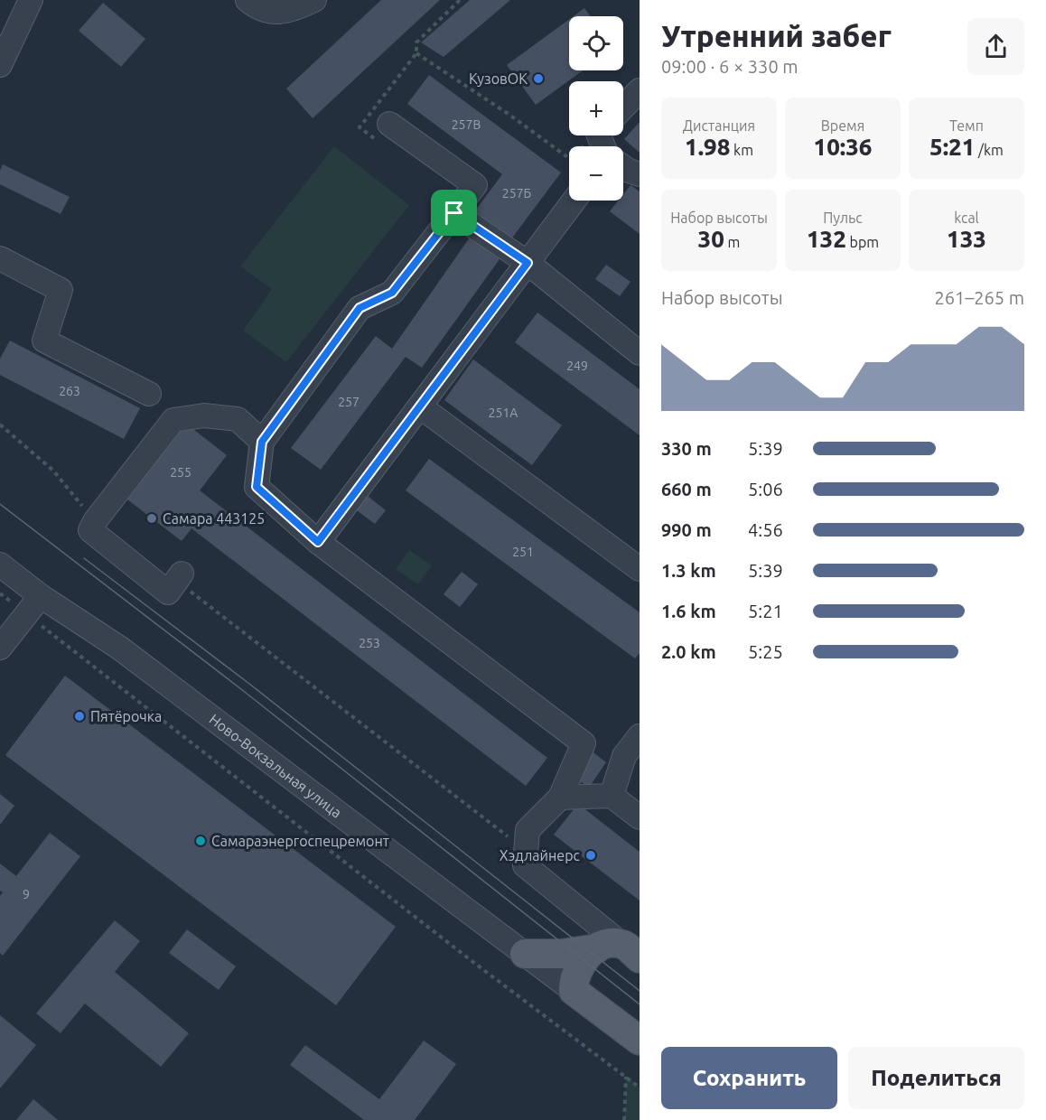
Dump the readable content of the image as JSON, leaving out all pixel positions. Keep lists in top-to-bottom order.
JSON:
{
  "streets": {
    "main road": ["Ново-Вокзальная улица"]
  },
  "places": [
    "КузовОК",
    "Самара 443125",
    "Пятёрочка",
    "Самараэнергоспецремонт",
    "Хэдлайнерс"
  ],
  "house_numbers": [
    "257В",
    "257Б",
    "249",
    "263",
    "257",
    "251А",
    "255",
    "251",
    "253",
    "9"
  ],
  "page": {
    "heading": ["Утренний забег", "09:00 · 6 × 330 m"],
    "map_buttons": ["+", "−"],
    "stats": [
      ["Дистанция", "1.98 km"],
      ["Время", "10:36"],
      ["Темп", "5:21 /km"],
      ["Набор высоты", "30 m"],
      ["Пульс", "132 bpm"],
      ["kcal", "133"]
    ],
    "chart": ["Набор высоты", "261–265 m"],
    "list": [
      {
        "name": "330 m",
        "note": "5:39"
      },
      {
        "name": "660 m",
        "note": "5:06"
      },
      {
        "name": "990 m",
        "note": "4:56"
      },
      {
        "name": "1.3 km",
        "note": "5:39"
      },
      {
        "name": "1.6 km",
        "note": "5:21"
      },
      {
        "name": "2.0 km",
        "note": "5:25"
      }
    ],
    "buttons": ["Сохранить", "Поделиться"]
  }
}
